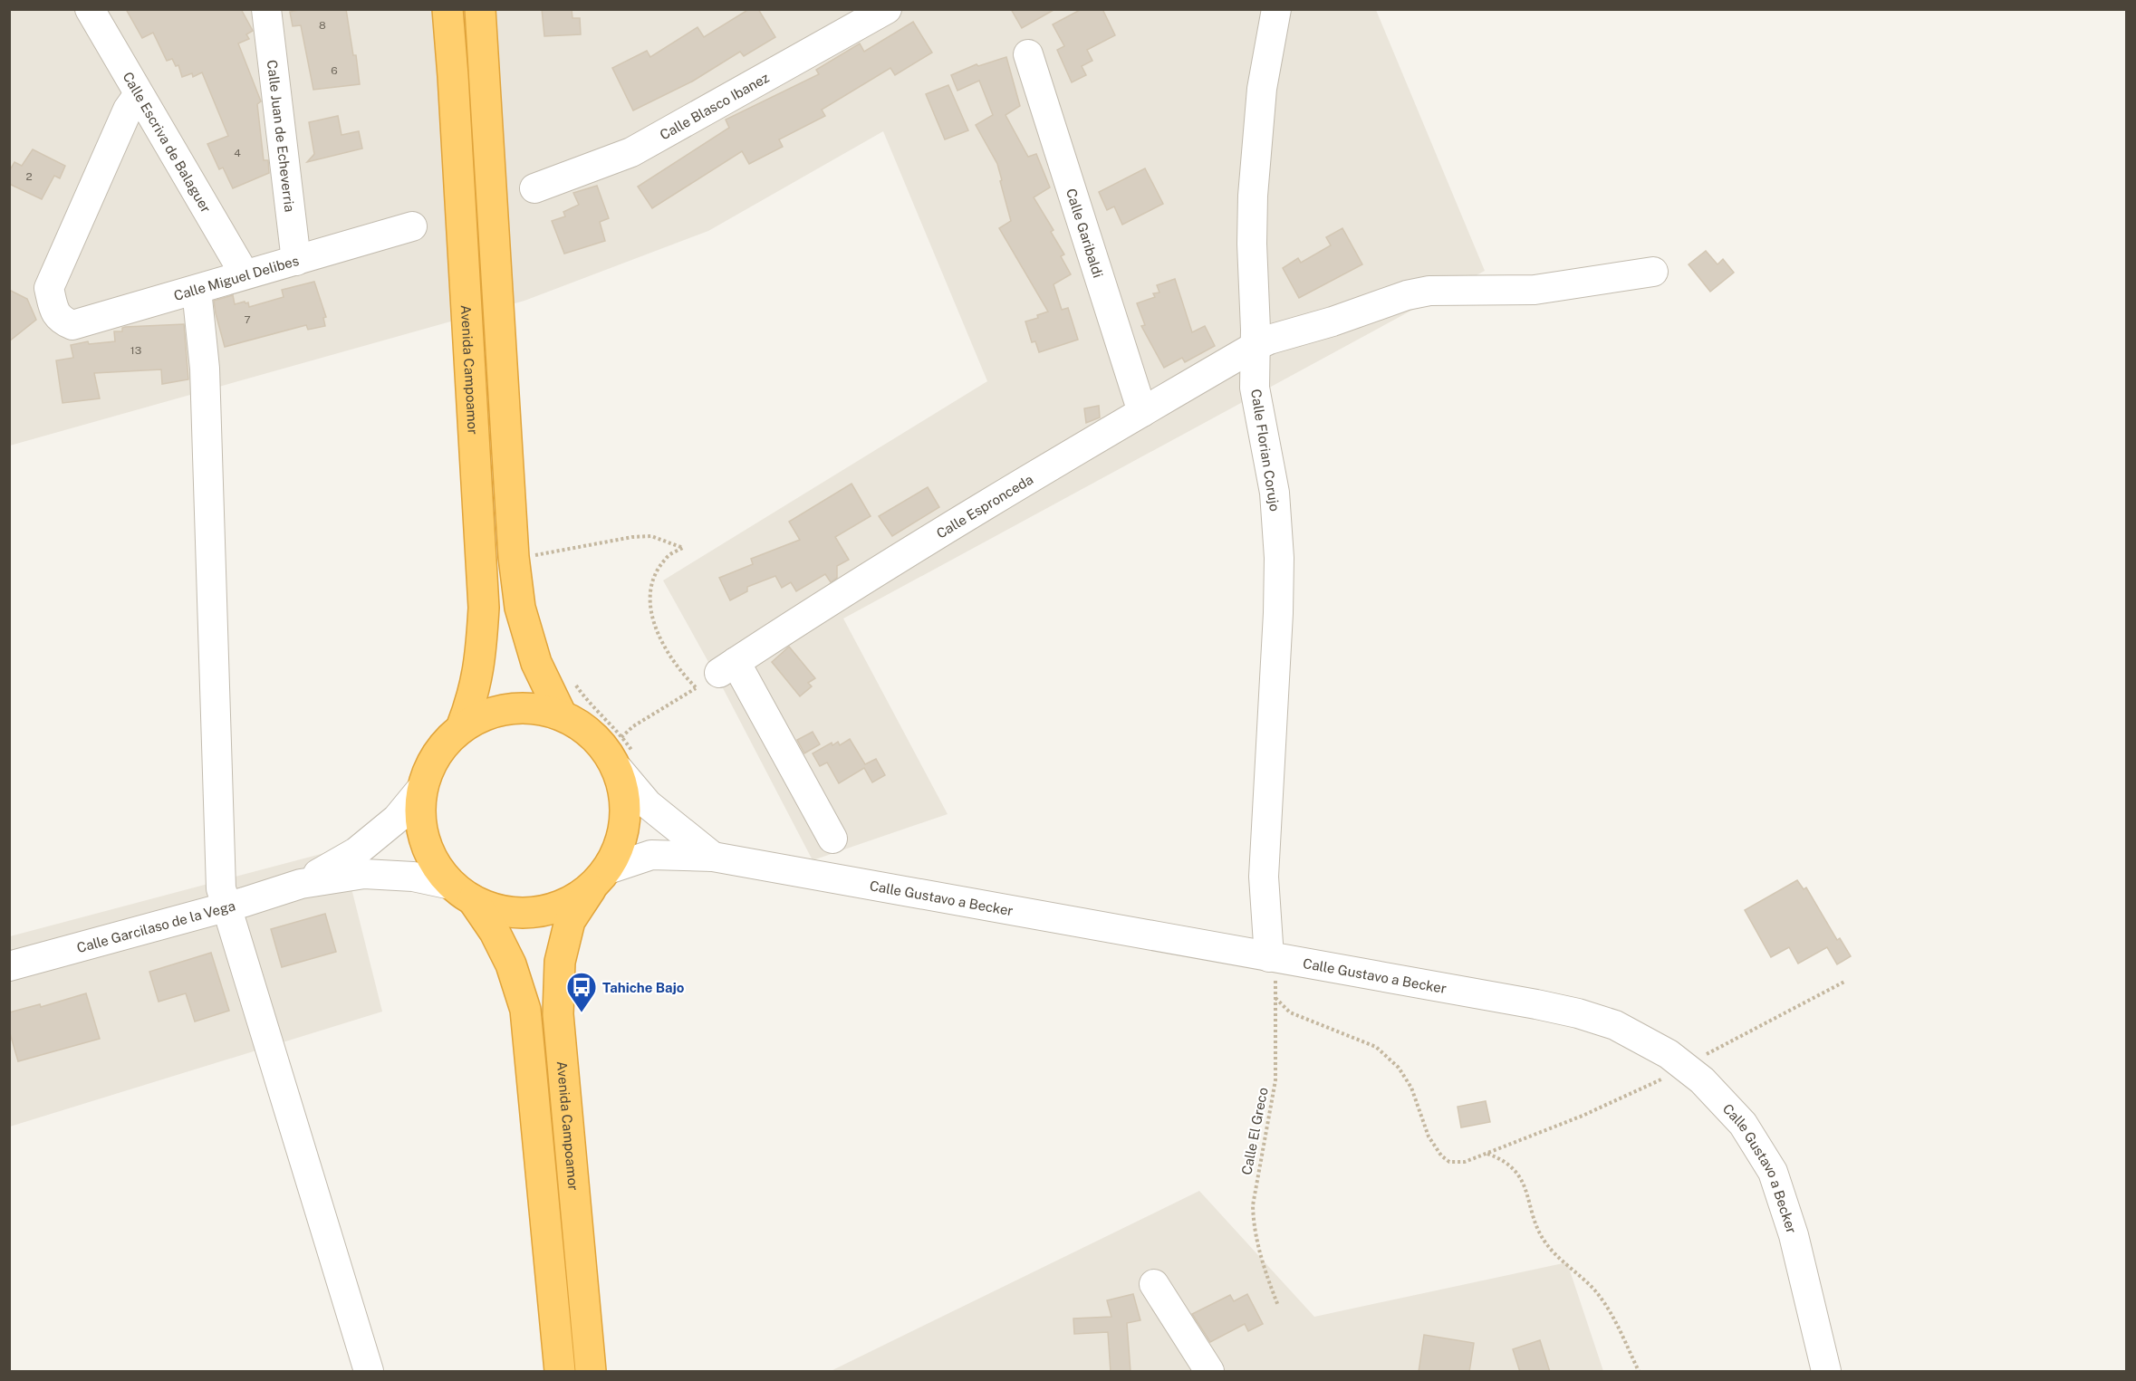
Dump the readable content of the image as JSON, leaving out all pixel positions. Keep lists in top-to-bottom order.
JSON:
{
  "streets": {
    "highway": ["Avenida Campoamor"],
    "street": [
      "Calle Blasco Ibanez",
      "Calle Juan de Echeverria",
      "Calle Escriva de Balaguer",
      "Calle Garibaldi",
      "Calle Miguel Delibes",
      "Calle Florian Corujo",
      "Calle Espronceda",
      "Calle Gustavo a Becker",
      "Calle Garcilaso de la Vega"
    ],
    "path": ["Calle El Greco"]
  },
  "crossings": [
    ["Calle Juan de Echeverria", "Calle Miguel Delibes"],
    ["Calle Escriva de Balaguer", "Calle Miguel Delibes"],
    ["Calle Garibaldi", "Calle Espronceda"],
    ["Avenida Campoamor", "Calle Gustavo a Becker"],
    ["Calle Florian Corujo", "Calle Espronceda"],
    ["Calle Florian Corujo", "Calle Gustavo a Becker"],
    ["Calle Florian Corujo", "Calle El Greco"],
    ["Calle Gustavo a Becker", "Calle El Greco"]
  ],
  "places": {
    "bus stop": ["Tahiche Bajo"]
  },
  "house_numbers": [
    "8",
    "6",
    "4",
    "2",
    "7",
    "13"
  ]
}
